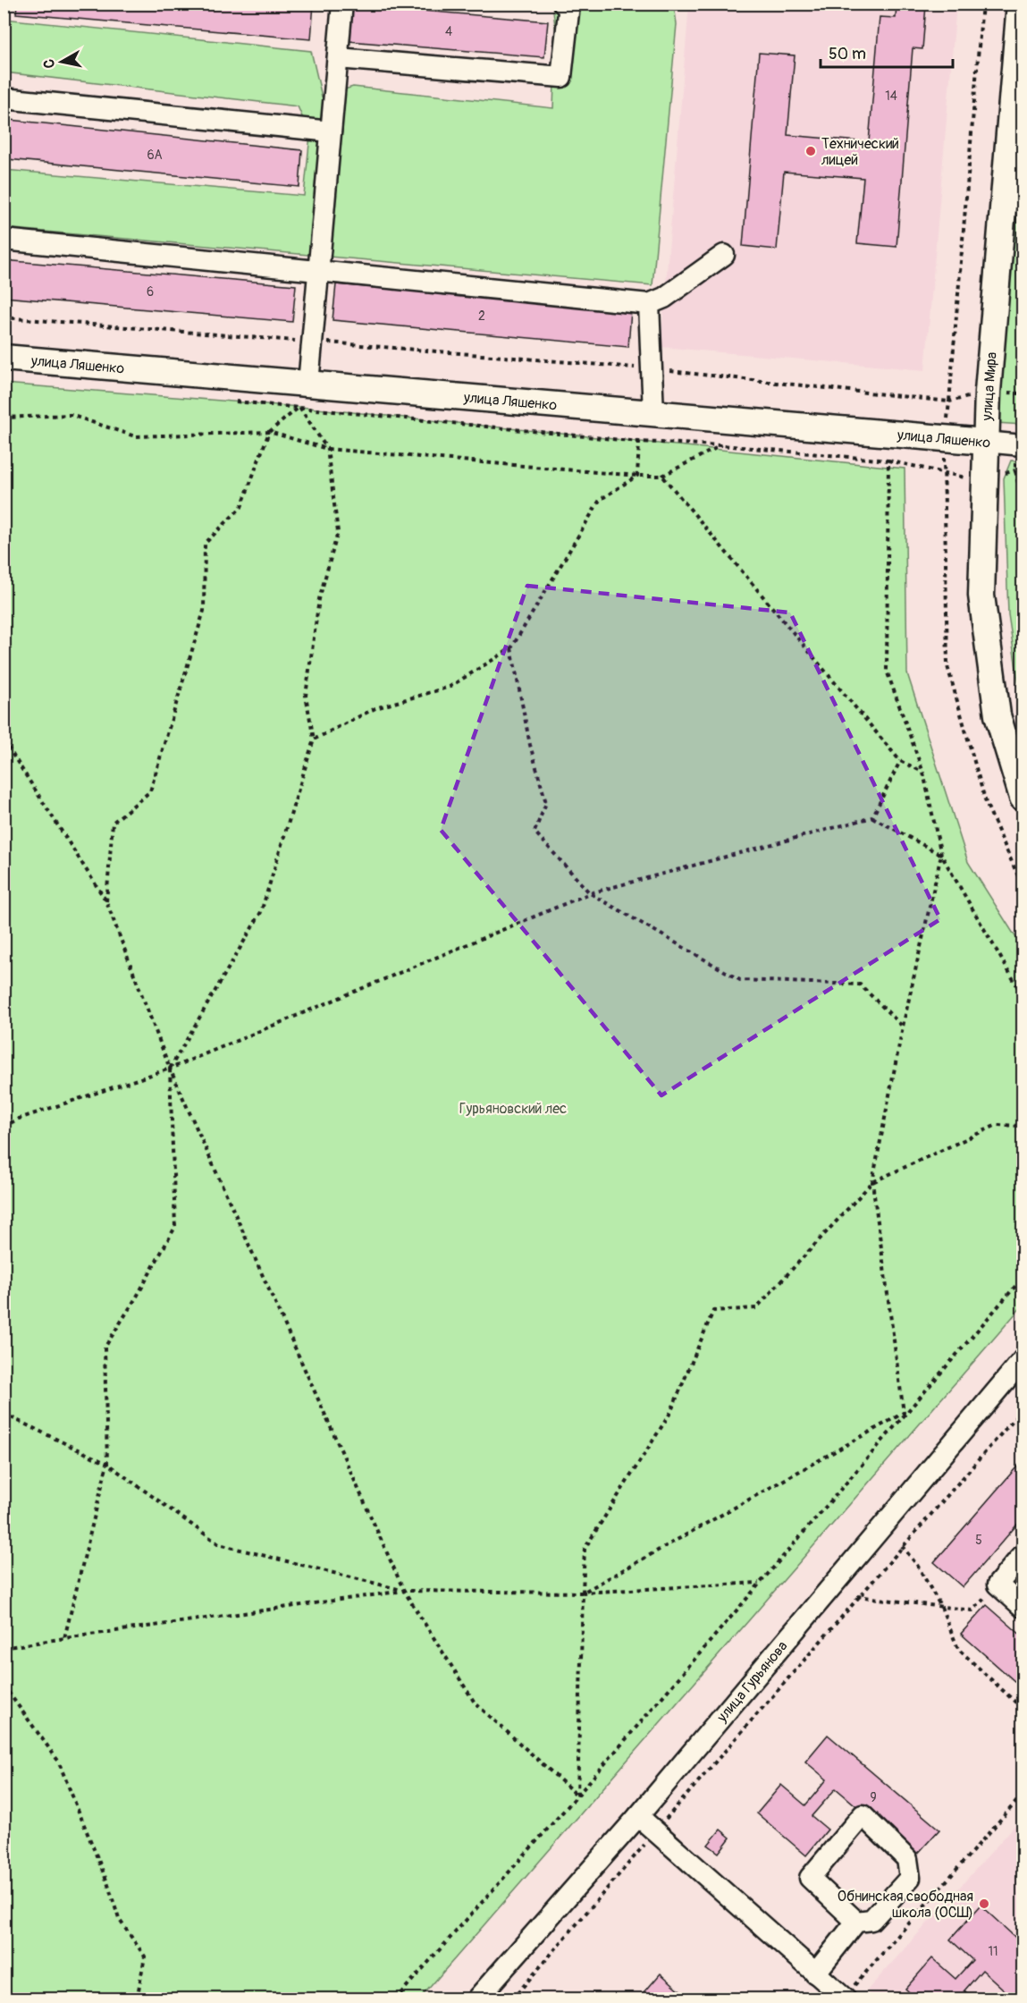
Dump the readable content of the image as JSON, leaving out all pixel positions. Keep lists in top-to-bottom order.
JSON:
{
  "streets": {
    "main road": ["улица Ляшенко", "улица Мира"],
    "street": ["улица Гурьянова"]
  },
  "crossings": [
    ["улица Ляшенко", "улица Мира"]
  ],
  "parks": ["Гурьяновский лес"],
  "places": ["Технический лицей", "Обнинская свободная школа (ОСШ)"],
  "house_numbers": [
    "4",
    "14",
    "6А",
    "6",
    "2",
    "5",
    "9",
    "11"
  ],
  "scale_bar": "50 m",
  "north": "left"
}
